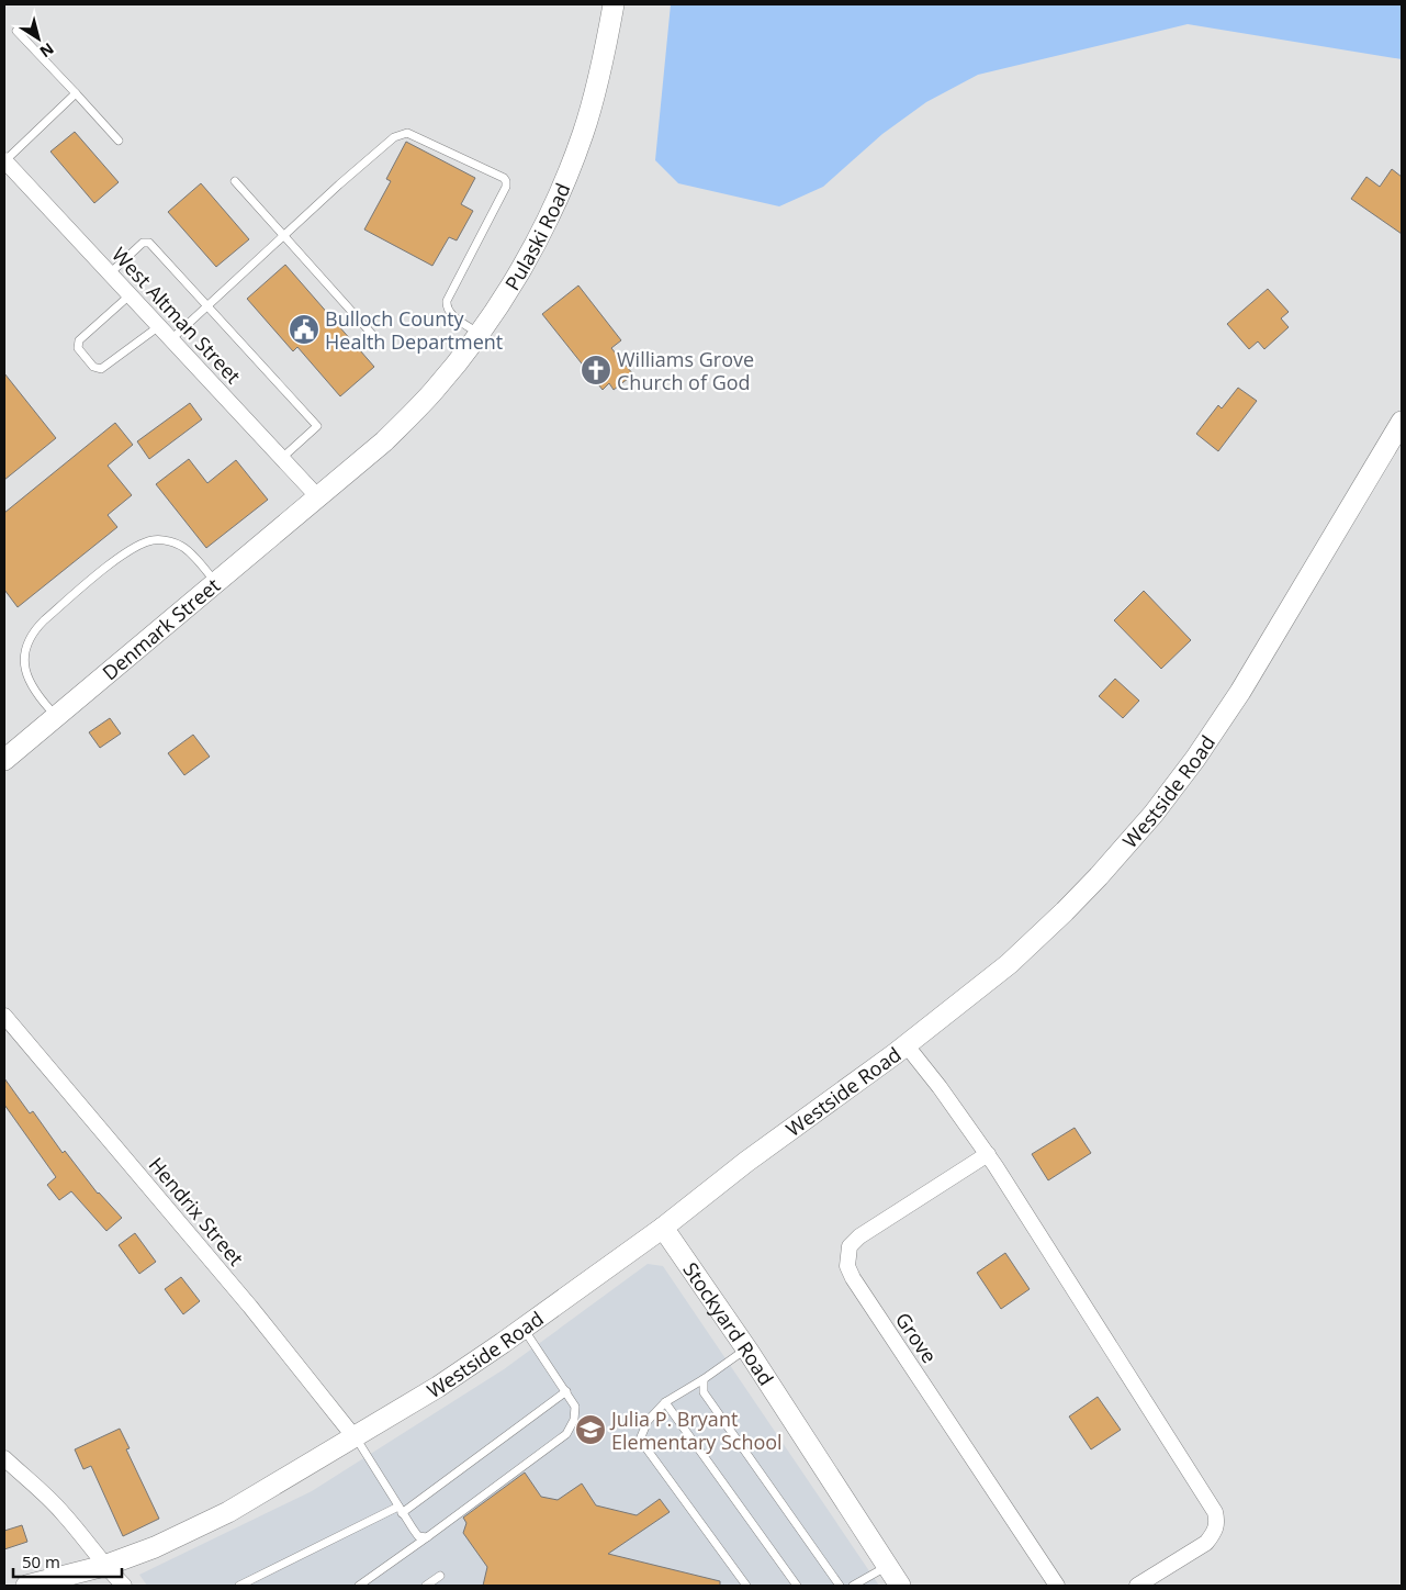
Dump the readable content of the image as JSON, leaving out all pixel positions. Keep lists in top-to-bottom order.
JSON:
{
  "streets": {
    "street": [
      "Pulaski Road",
      "West Altman Street",
      "Denmark Street",
      "Westside Road",
      "Hendrix Street",
      "Stockyard Road",
      "Grove"
    ]
  },
  "crossings": [
    ["Pulaski Road", "West Altman Street"],
    ["Pulaski Road", "Denmark Street"],
    ["West Altman Street", "Denmark Street"],
    ["Westside Road", "Hendrix Street"],
    ["Westside Road", "Stockyard Road"]
  ],
  "places": {
    "public building": ["Bulloch County Health Department"],
    "church": ["Williams Grove Church of God"],
    "school or university": ["Julia P. Bryant Elementary School"]
  },
  "scale_bar": "50 m",
  "north": "bottom right"
}
